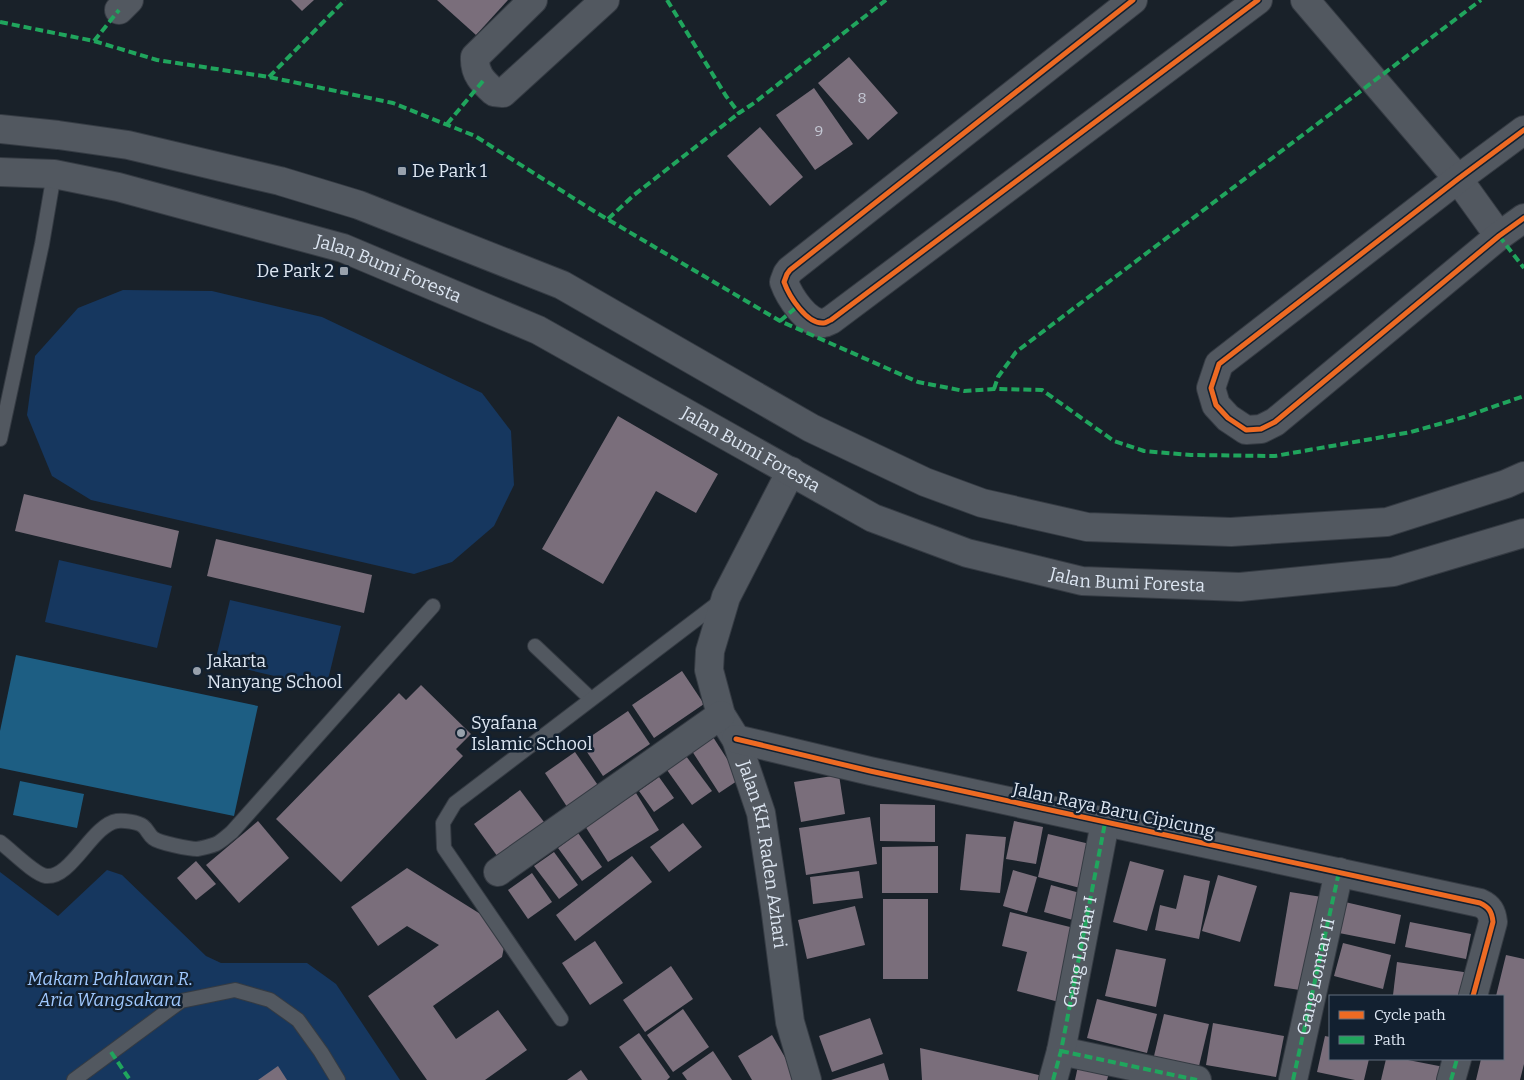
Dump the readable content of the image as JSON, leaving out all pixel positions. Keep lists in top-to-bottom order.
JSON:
{
  "streets": {
    "street": [
      "Jalan Bumi Foresta",
      "Jalan Raya Baru Cipicung",
      "Jalan KH. Raden Azhari",
      "Gang Lontar I",
      "Gang Lontar II"
    ]
  },
  "crossings": [
    ["Jalan Bumi Foresta", "Jalan KH. Raden Azhari"],
    ["Jalan Raya Baru Cipicung", "Jalan KH. Raden Azhari"],
    ["Jalan Raya Baru Cipicung", "Gang Lontar I"],
    ["Jalan Raya Baru Cipicung", "Gang Lontar II"]
  ],
  "parks": ["Makam Pahlawan R. Aria Wangsakara"],
  "places": {
    "transit": ["De Park 1", "De Park 2"],
    "other": ["Jakarta Nanyang School", "Syafana Islamic School"]
  },
  "house_numbers": ["8", "9"],
  "legend": ["Cycle path", "Path"]
}
